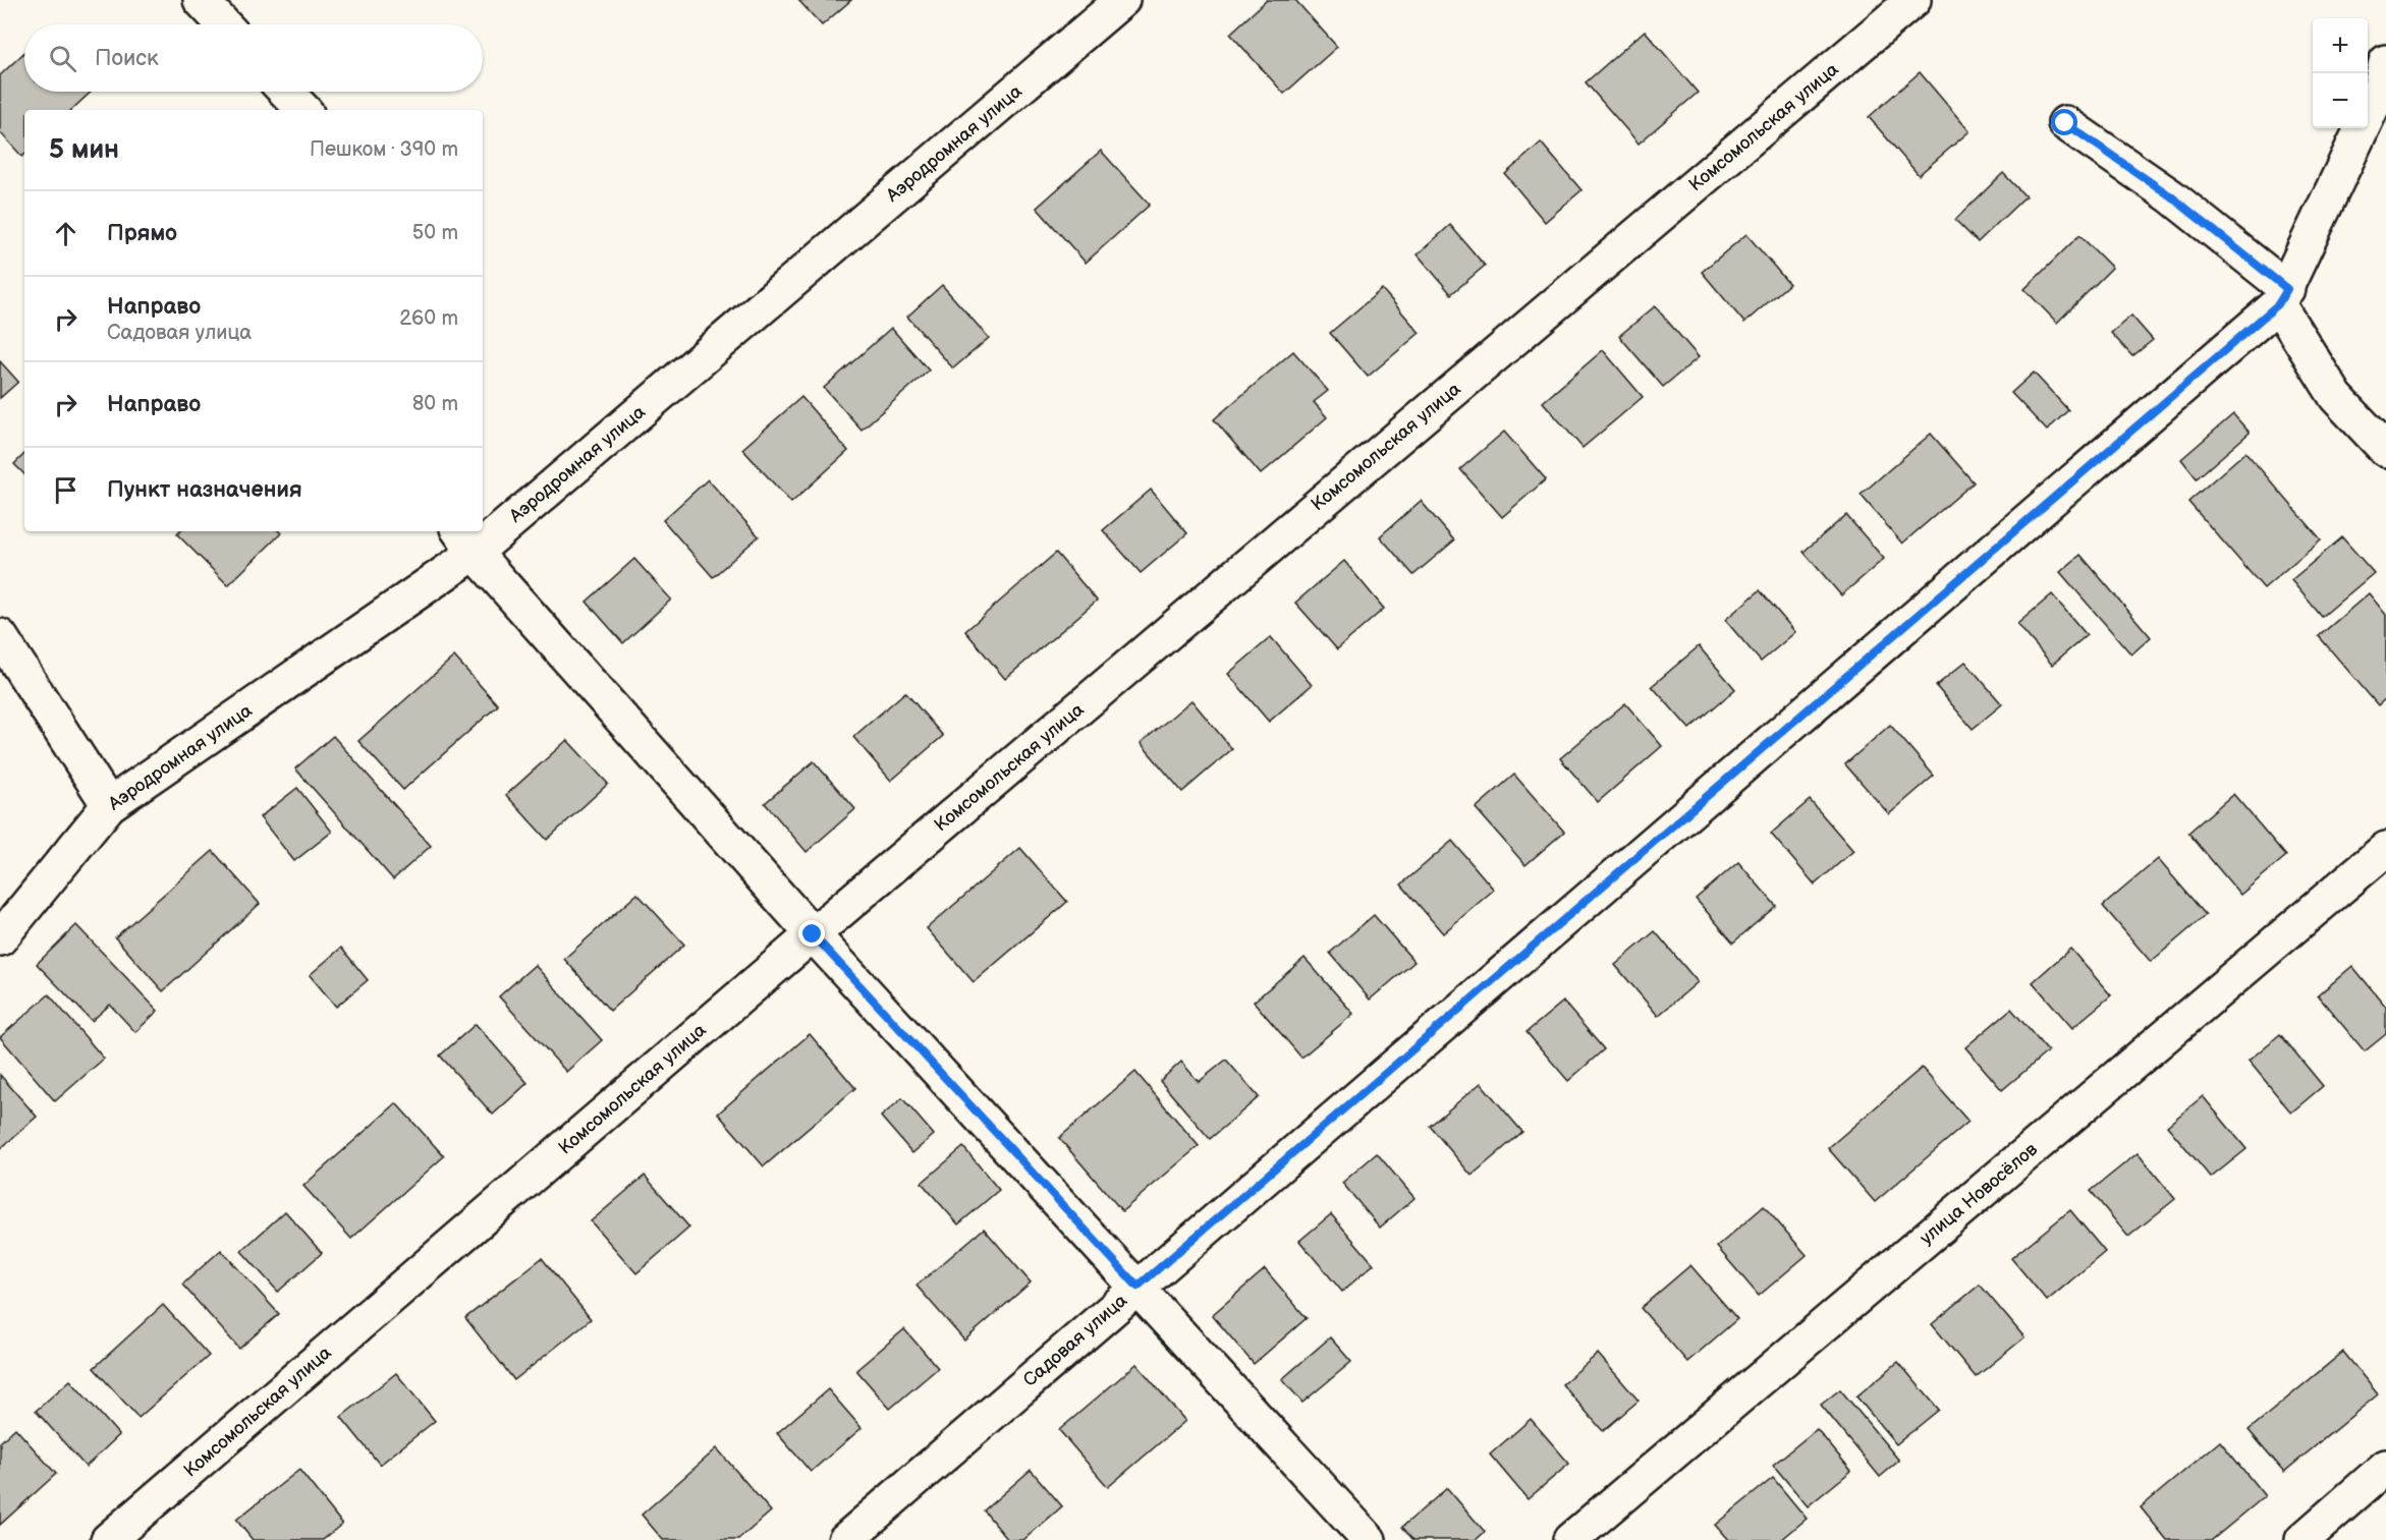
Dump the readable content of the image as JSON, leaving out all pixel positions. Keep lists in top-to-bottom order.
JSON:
{
  "streets": {
    "street": [
      "Комсомольская улица",
      "Аэродромная улица",
      "улица Новосёлов",
      "Садовая улица"
    ]
  },
  "page": {
    "map_buttons": ["+", "−"],
    "search": "Поиск",
    "heading": ["5 мин", "Пешком · 390 m"],
    "list": [
      ["Прямо", "50 m"],
      ["Направо", "Садовая улица", "260 m"],
      ["Направо", "80 m"],
      "Пункт назначения"
    ]
  }
}
